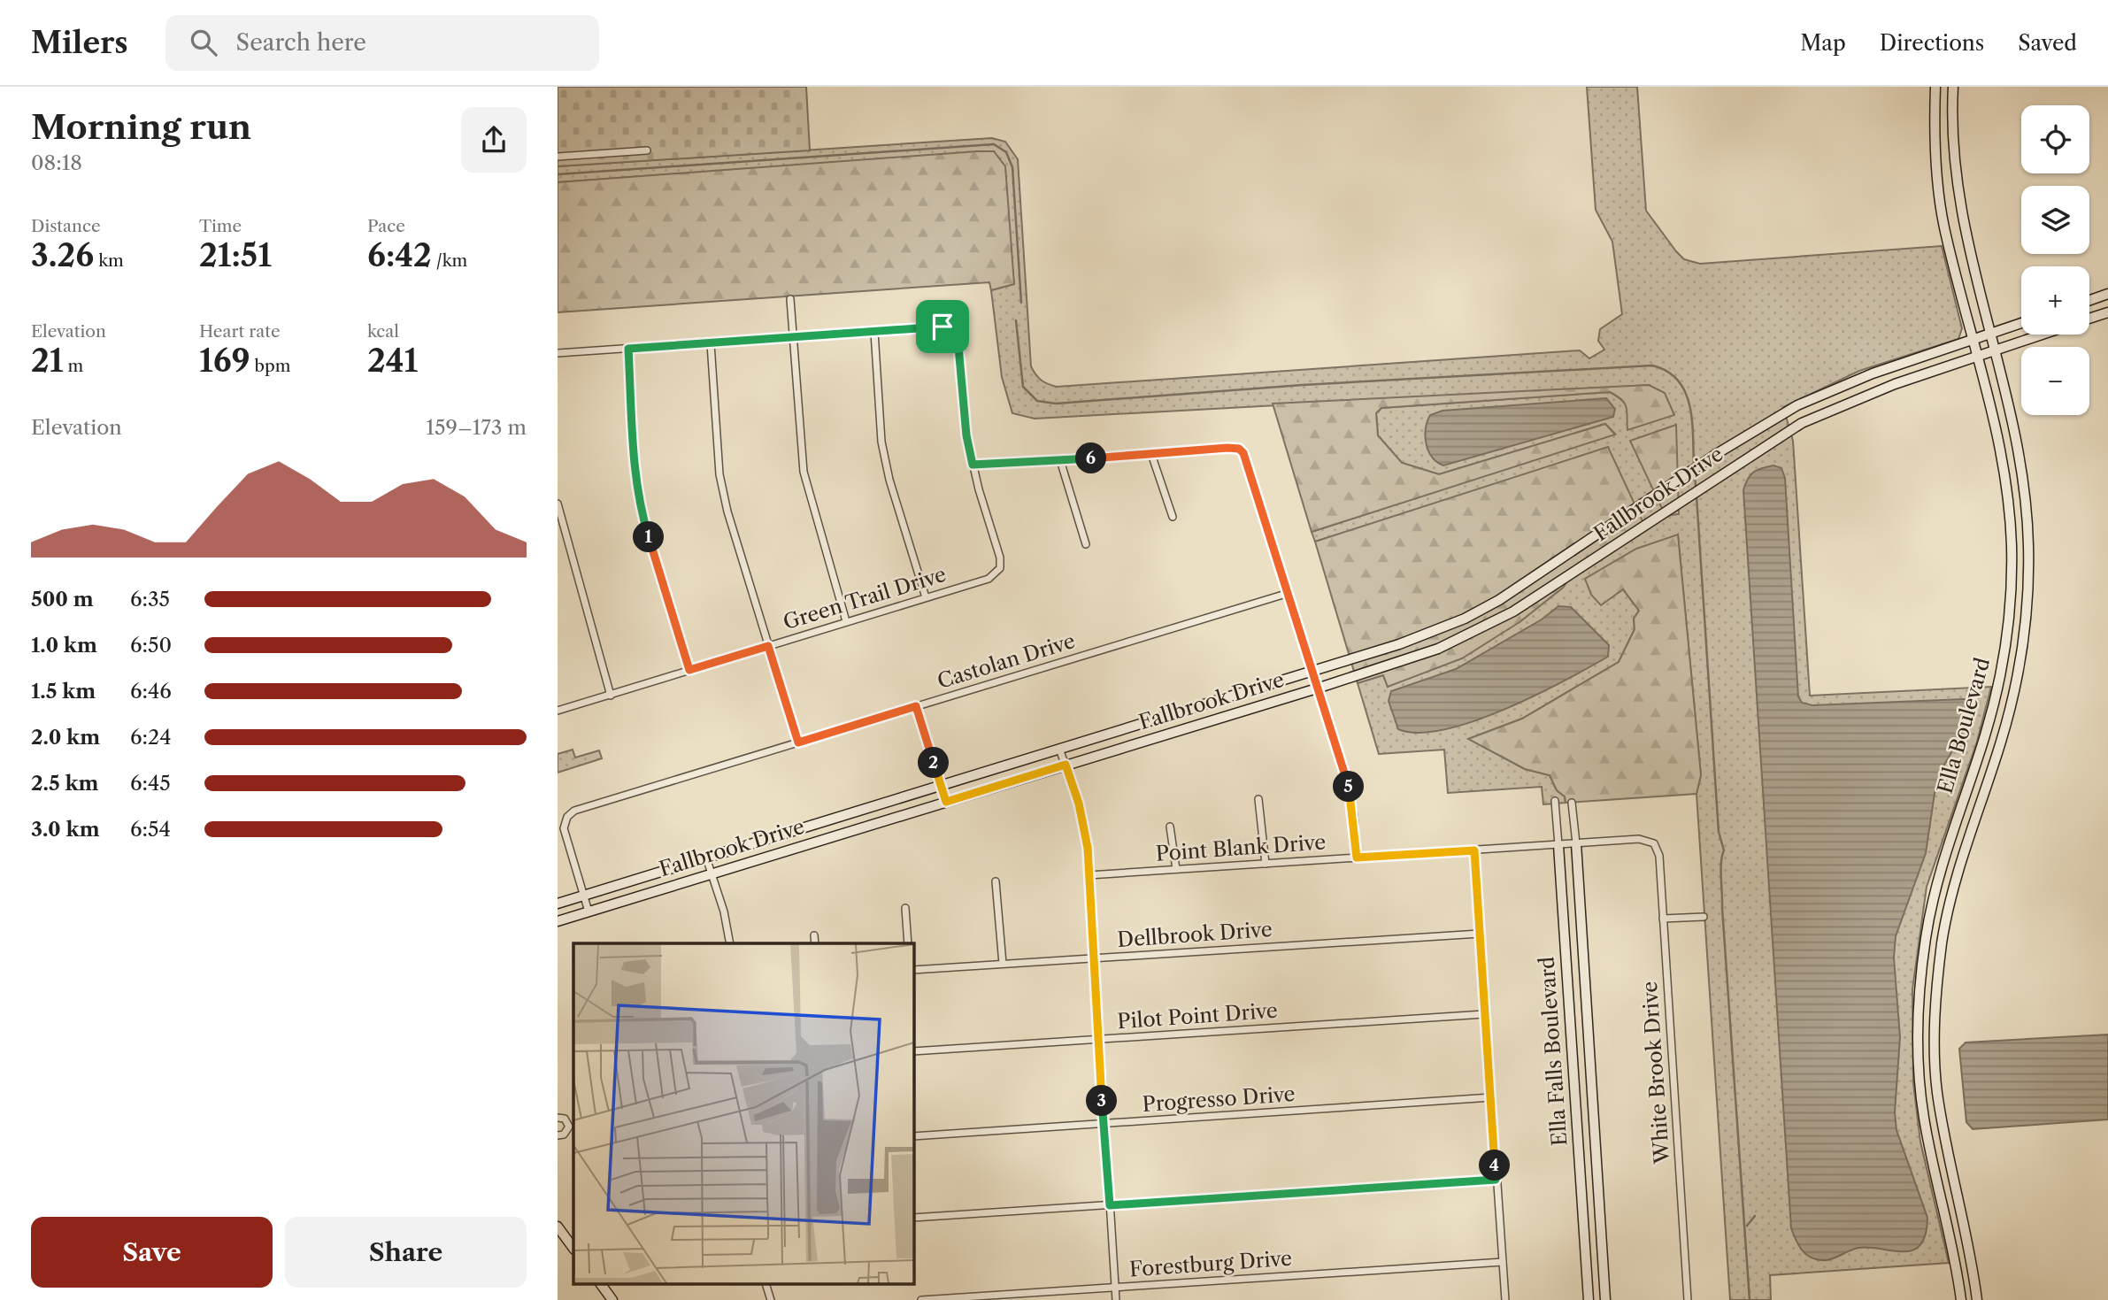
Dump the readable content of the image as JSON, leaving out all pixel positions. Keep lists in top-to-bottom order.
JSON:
{
  "streets": {
    "main road": ["Fallbrook Drive", "Ella Boulevard", "Ella Falls Boulevard"],
    "street": [
      "Green Trail Drive",
      "Castolan Drive",
      "Point Blank Drive",
      "Dellbrook Drive",
      "Pilot Point Drive",
      "White Brook Drive",
      "Progresso Drive",
      "Forestburg Drive"
    ]
  },
  "crossings": [
    ["Fallbrook Drive", "Castolan Drive"],
    ["Fallbrook Drive", "Ella Boulevard"],
    ["Point Blank Drive", "Ella Falls Boulevard"],
    ["Point Blank Drive", "White Brook Drive"]
  ],
  "page": {
    "header": "Milers",
    "search": "Search here",
    "nav": ["Map", "Directions", "Saved"],
    "heading": ["Morning run", "08:18"],
    "map_buttons": ["+", "−"],
    "stats": [
      ["Distance", "3.26 km"],
      ["Time", "21:51"],
      ["Pace", "6:42 /km"],
      ["Elevation", "21 m"],
      ["Heart rate", "169 bpm"],
      ["kcal", "241"]
    ],
    "chart": ["Elevation", "159–173 m"],
    "pins": [
      "6",
      "1",
      "2",
      "5",
      "3",
      "4"
    ],
    "list": [
      {
        "name": "500 m",
        "note": "6:35"
      },
      {
        "name": "1.0 km",
        "note": "6:50"
      },
      {
        "name": "1.5 km",
        "note": "6:46"
      },
      {
        "name": "2.0 km",
        "note": "6:24"
      },
      {
        "name": "2.5 km",
        "note": "6:45"
      },
      {
        "name": "3.0 km",
        "note": "6:54"
      }
    ],
    "buttons": ["Save", "Share"]
  }
}
